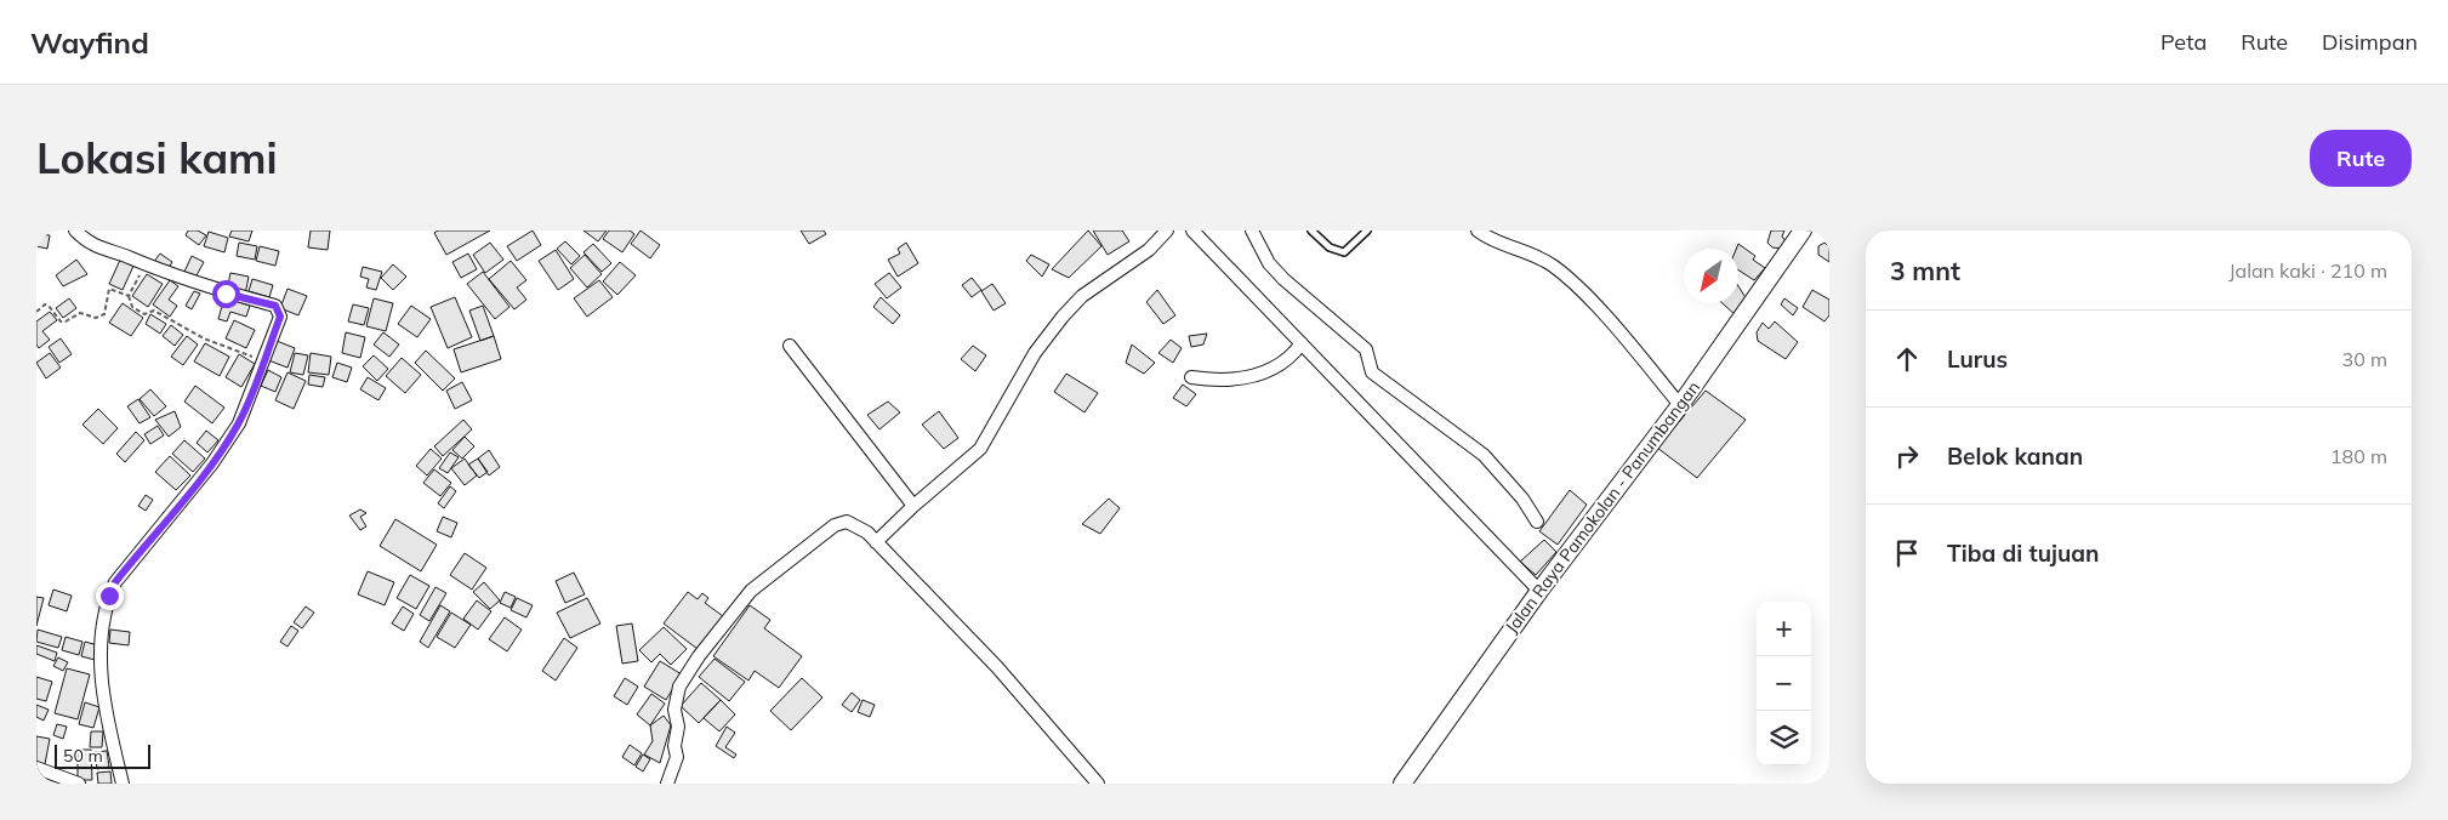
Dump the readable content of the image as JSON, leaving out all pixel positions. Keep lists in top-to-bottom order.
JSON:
{
  "streets": {
    "main road": ["Jalan Raya Pamokolan - Panumbangan"]
  },
  "scale_bar": "50 m",
  "north": "bottom left",
  "page": {
    "header": "Wayfind",
    "nav": ["Peta", "Rute", "Disimpan"],
    "buttons": "Rute",
    "title": "Lokasi kami",
    "heading": ["3 mnt", "Jalan kaki · 210 m"],
    "list": [
      ["Lurus", "30 m"],
      ["Belok kanan", "180 m"],
      "Tiba di tujuan"
    ],
    "map_buttons": ["+", "−"],
    "scale": "50 m"
  }
}
